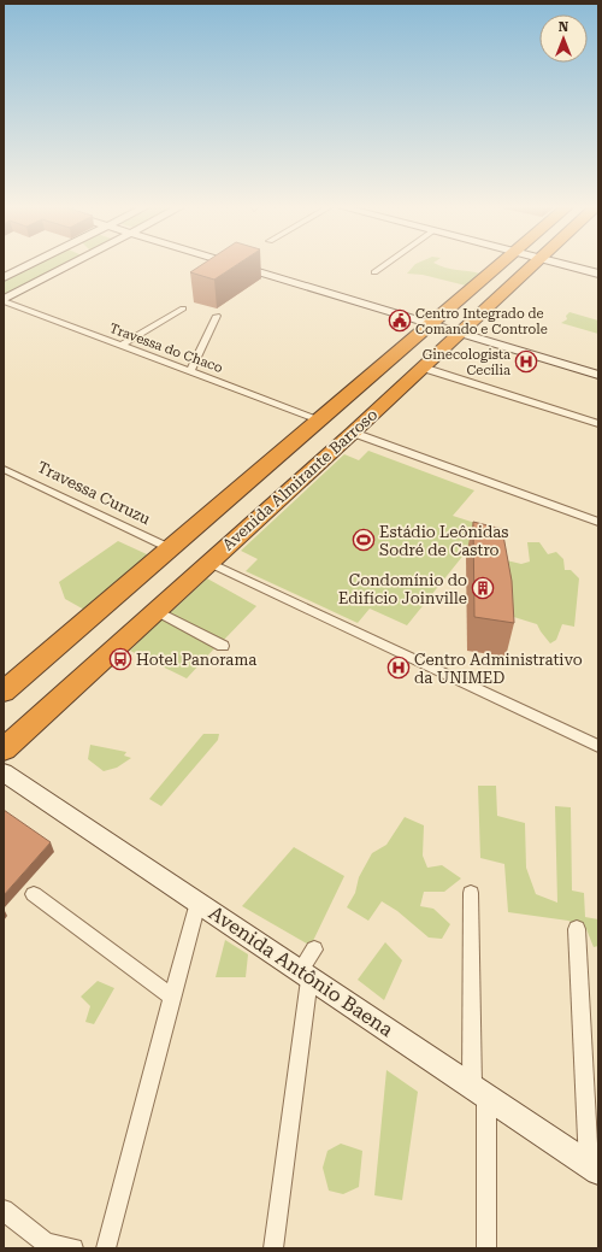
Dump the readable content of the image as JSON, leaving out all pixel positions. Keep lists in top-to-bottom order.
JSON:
{
  "streets": {
    "highway": ["Avenida Almirante Barroso"],
    "street": ["Travessa do Chaco", "Travessa Curuzu", "Avenida Antônio Baena"]
  },
  "crossings": [
    ["Travessa do Chaco", "Avenida Almirante Barroso"],
    ["Avenida Almirante Barroso", "Travessa Curuzu"]
  ],
  "places": {
    "public building": ["Centro Integrado de Comando e Controle"],
    "hospital": ["Ginecologista Cecília", "Centro Administrativo da UNIMED"],
    "sports": ["Estádio Leônidas Sodré de Castro"],
    "building": ["Condomínio do Edifício Joinville"],
    "bus stop": ["Hotel Panorama"]
  },
  "north": "top"
}
